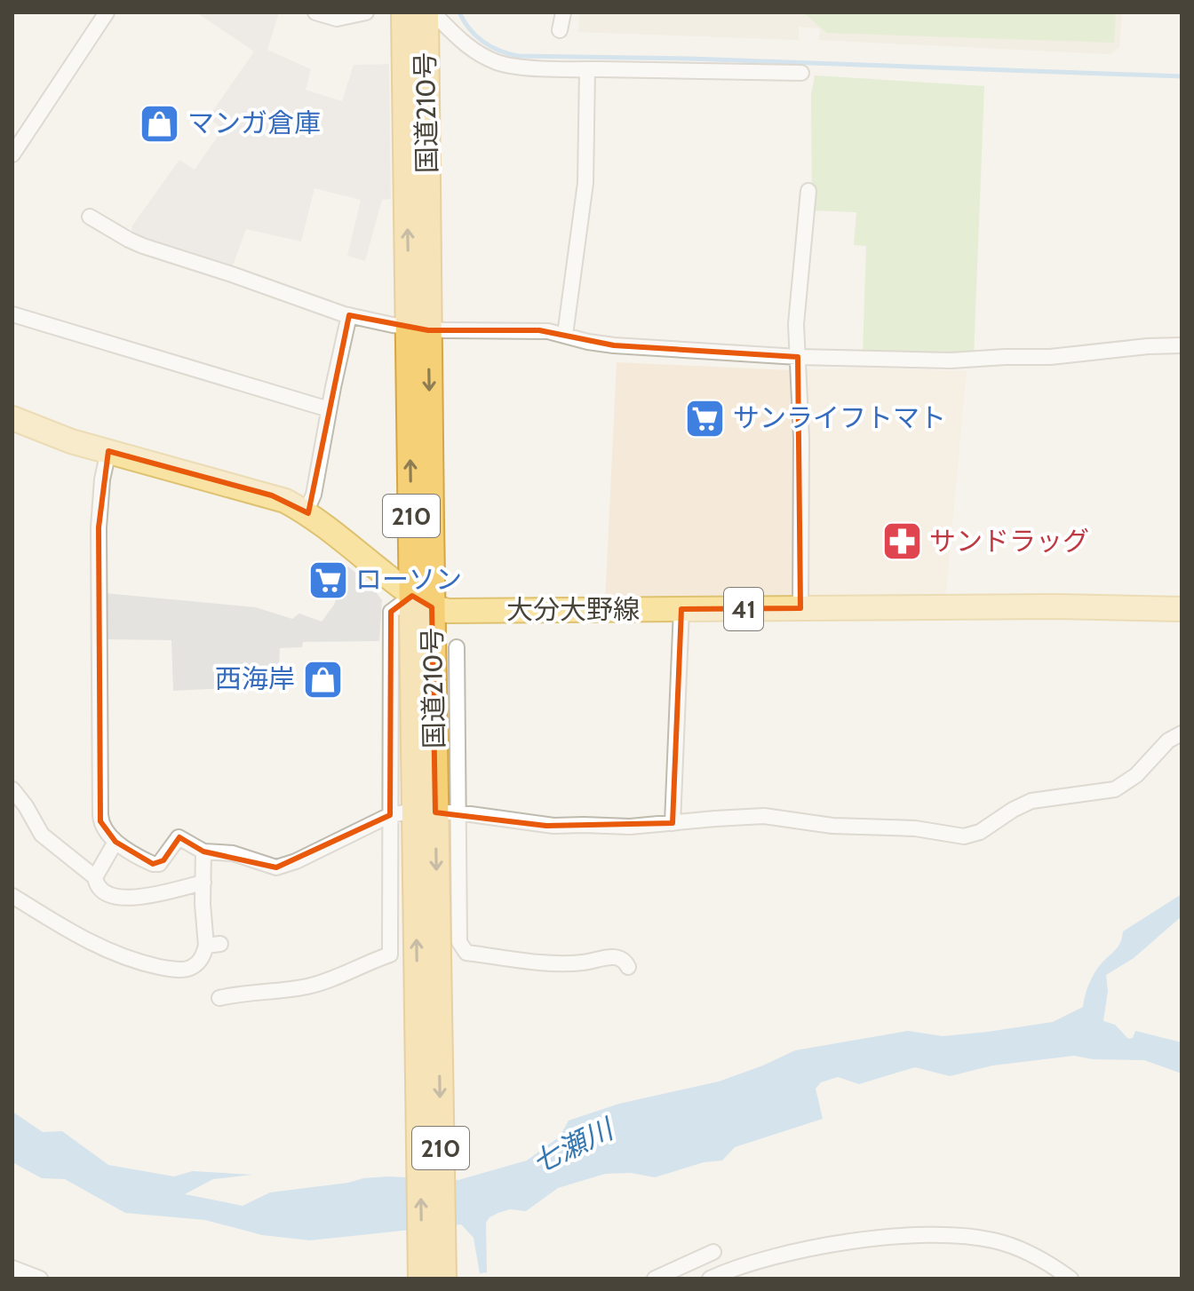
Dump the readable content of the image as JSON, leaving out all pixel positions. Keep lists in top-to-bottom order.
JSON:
{
  "streets": {
    "highway": ["国道210号", "210"],
    "main road": ["41", "大分大野線"]
  },
  "crossings": [
    ["国道210号", "大分大野線"]
  ],
  "water": ["七瀬川"],
  "places": {
    "shop": ["マンガ倉庫", "西海岸"],
    "supermarket": ["サンライフトマト", "ローソン"],
    "pharmacy": ["サンドラッグ"]
  }
}
